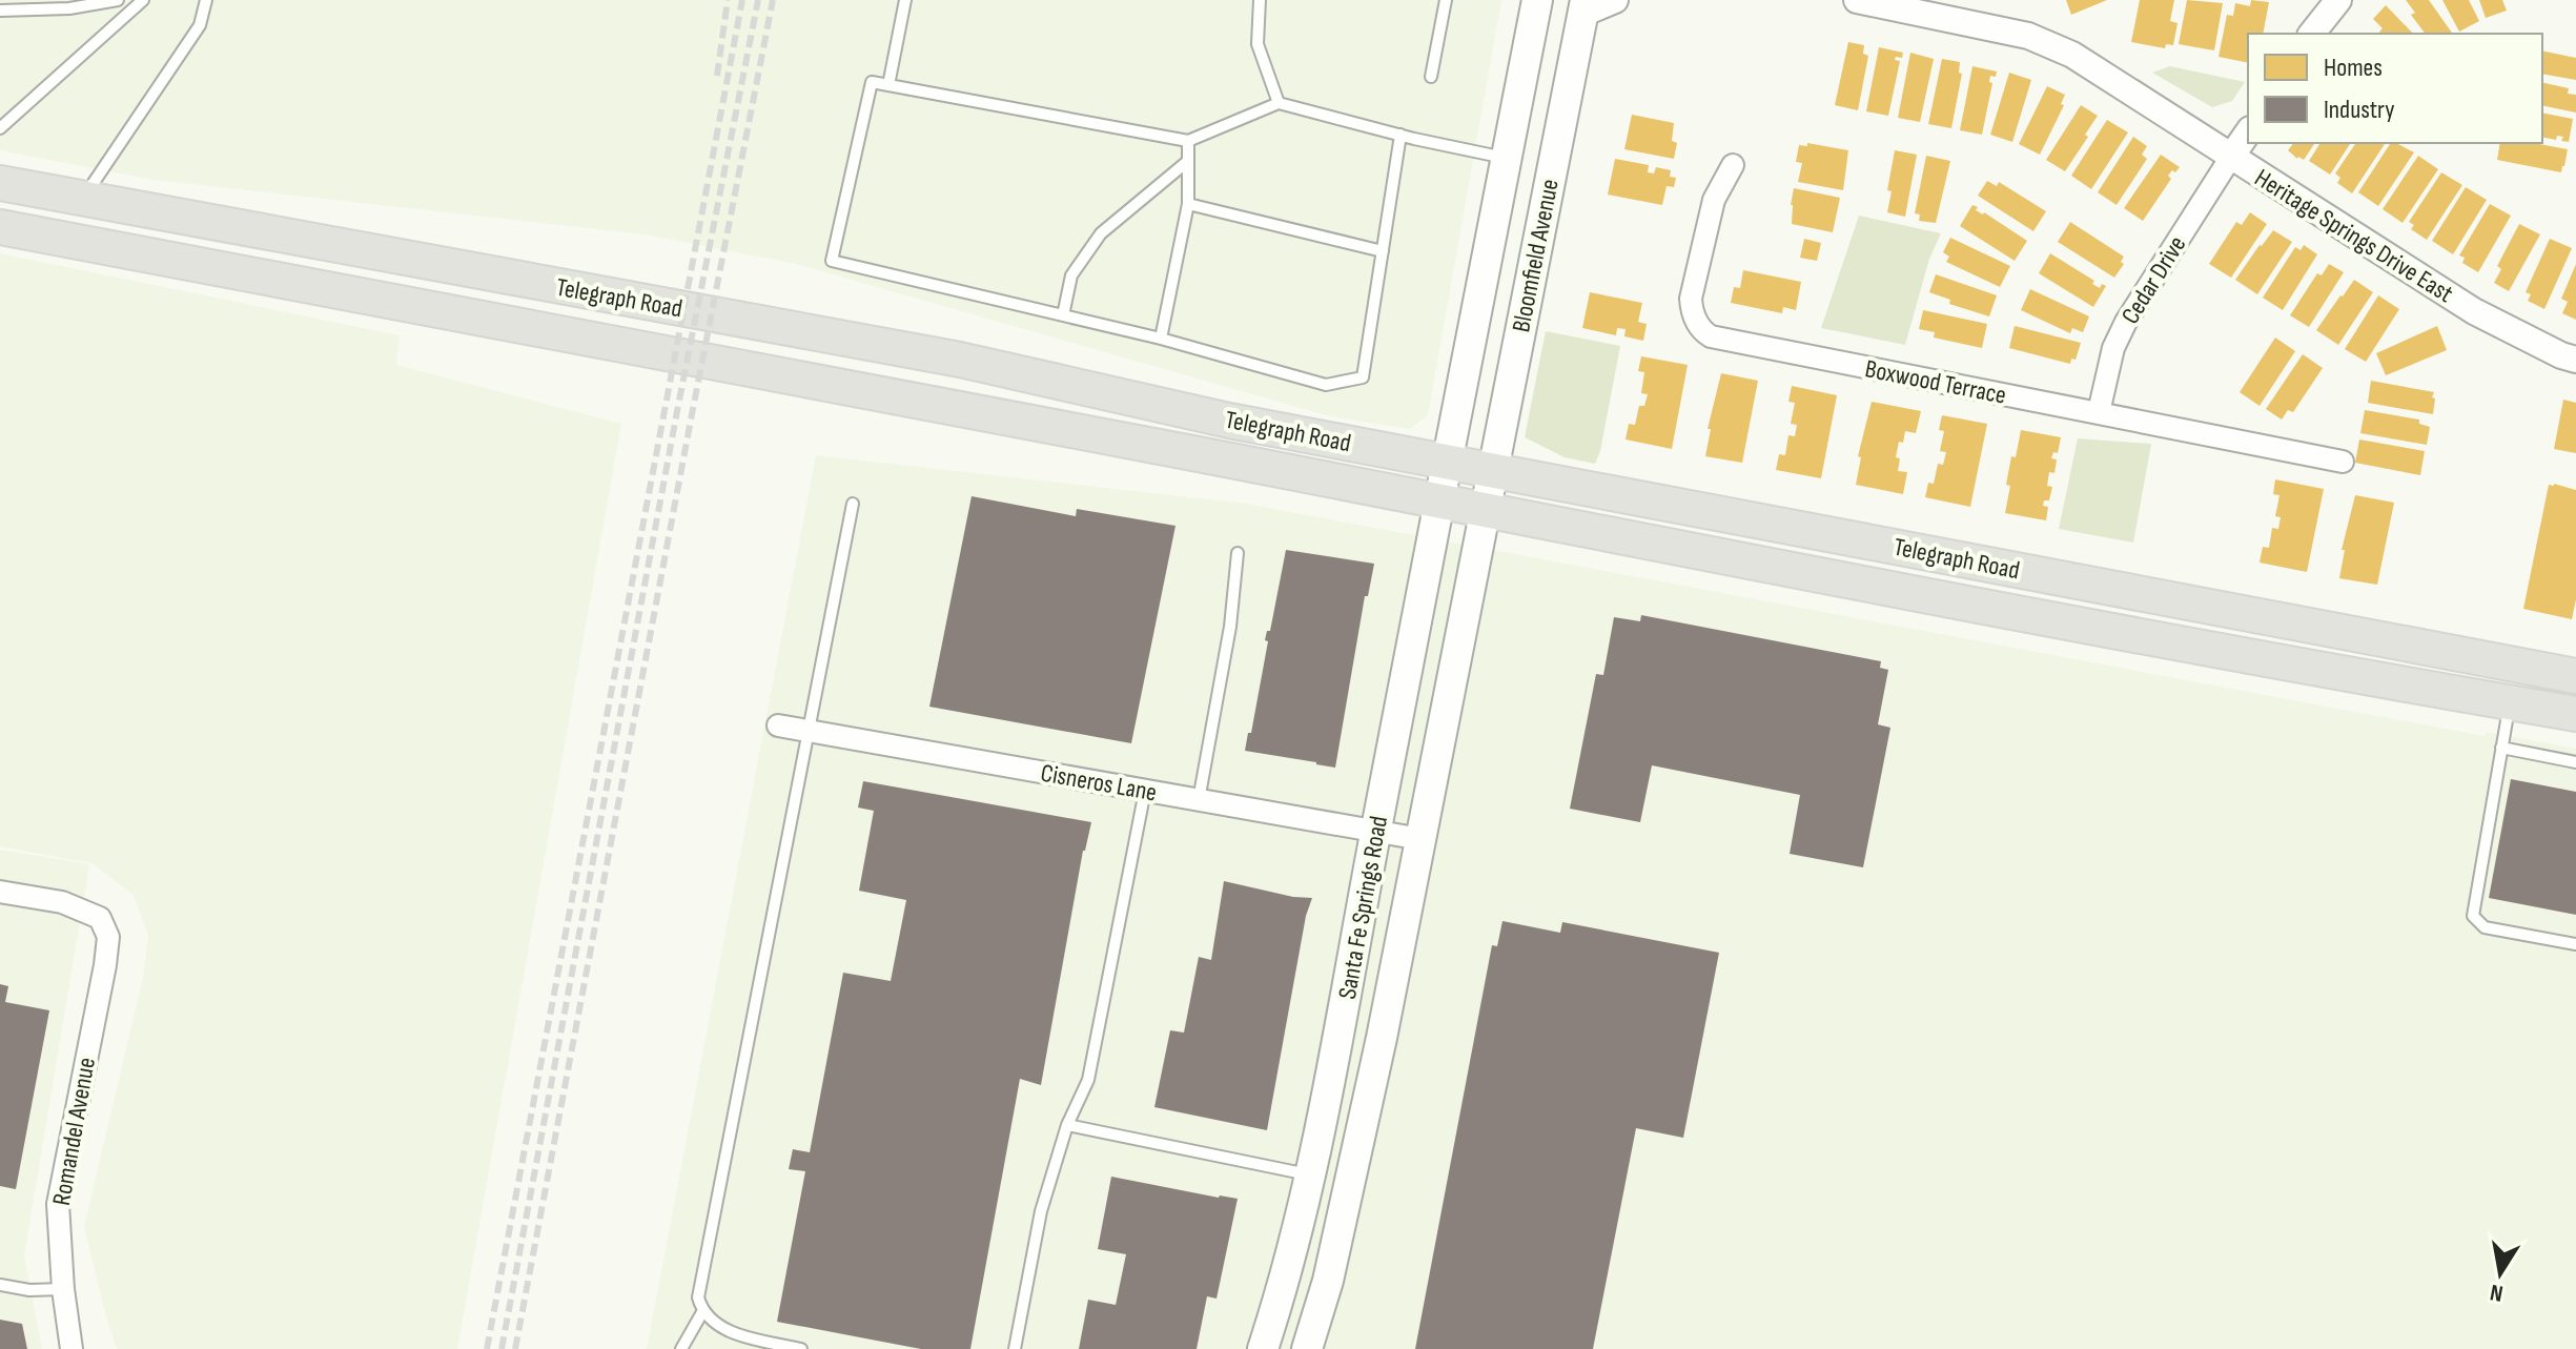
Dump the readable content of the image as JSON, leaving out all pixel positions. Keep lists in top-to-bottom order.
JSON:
{
  "streets": {
    "main road": ["Bloomfield Avenue", "Telegraph Road", "Santa Fe Springs Road"],
    "street": [
      "Heritage Springs Drive East",
      "Cedar Drive",
      "Boxwood Terrace",
      "Cisneros Lane",
      "Romandel Avenue"
    ]
  },
  "crossings": [
    ["Heritage Springs Drive East", "Cedar Drive"],
    ["Bloomfield Avenue", "Telegraph Road"],
    ["Bloomfield Avenue", "Santa Fe Springs Road"],
    ["Cedar Drive", "Boxwood Terrace"],
    ["Telegraph Road", "Santa Fe Springs Road"],
    ["Cisneros Lane", "Santa Fe Springs Road"]
  ],
  "legend": ["Homes", "Industry"],
  "north": "bottom"
}
